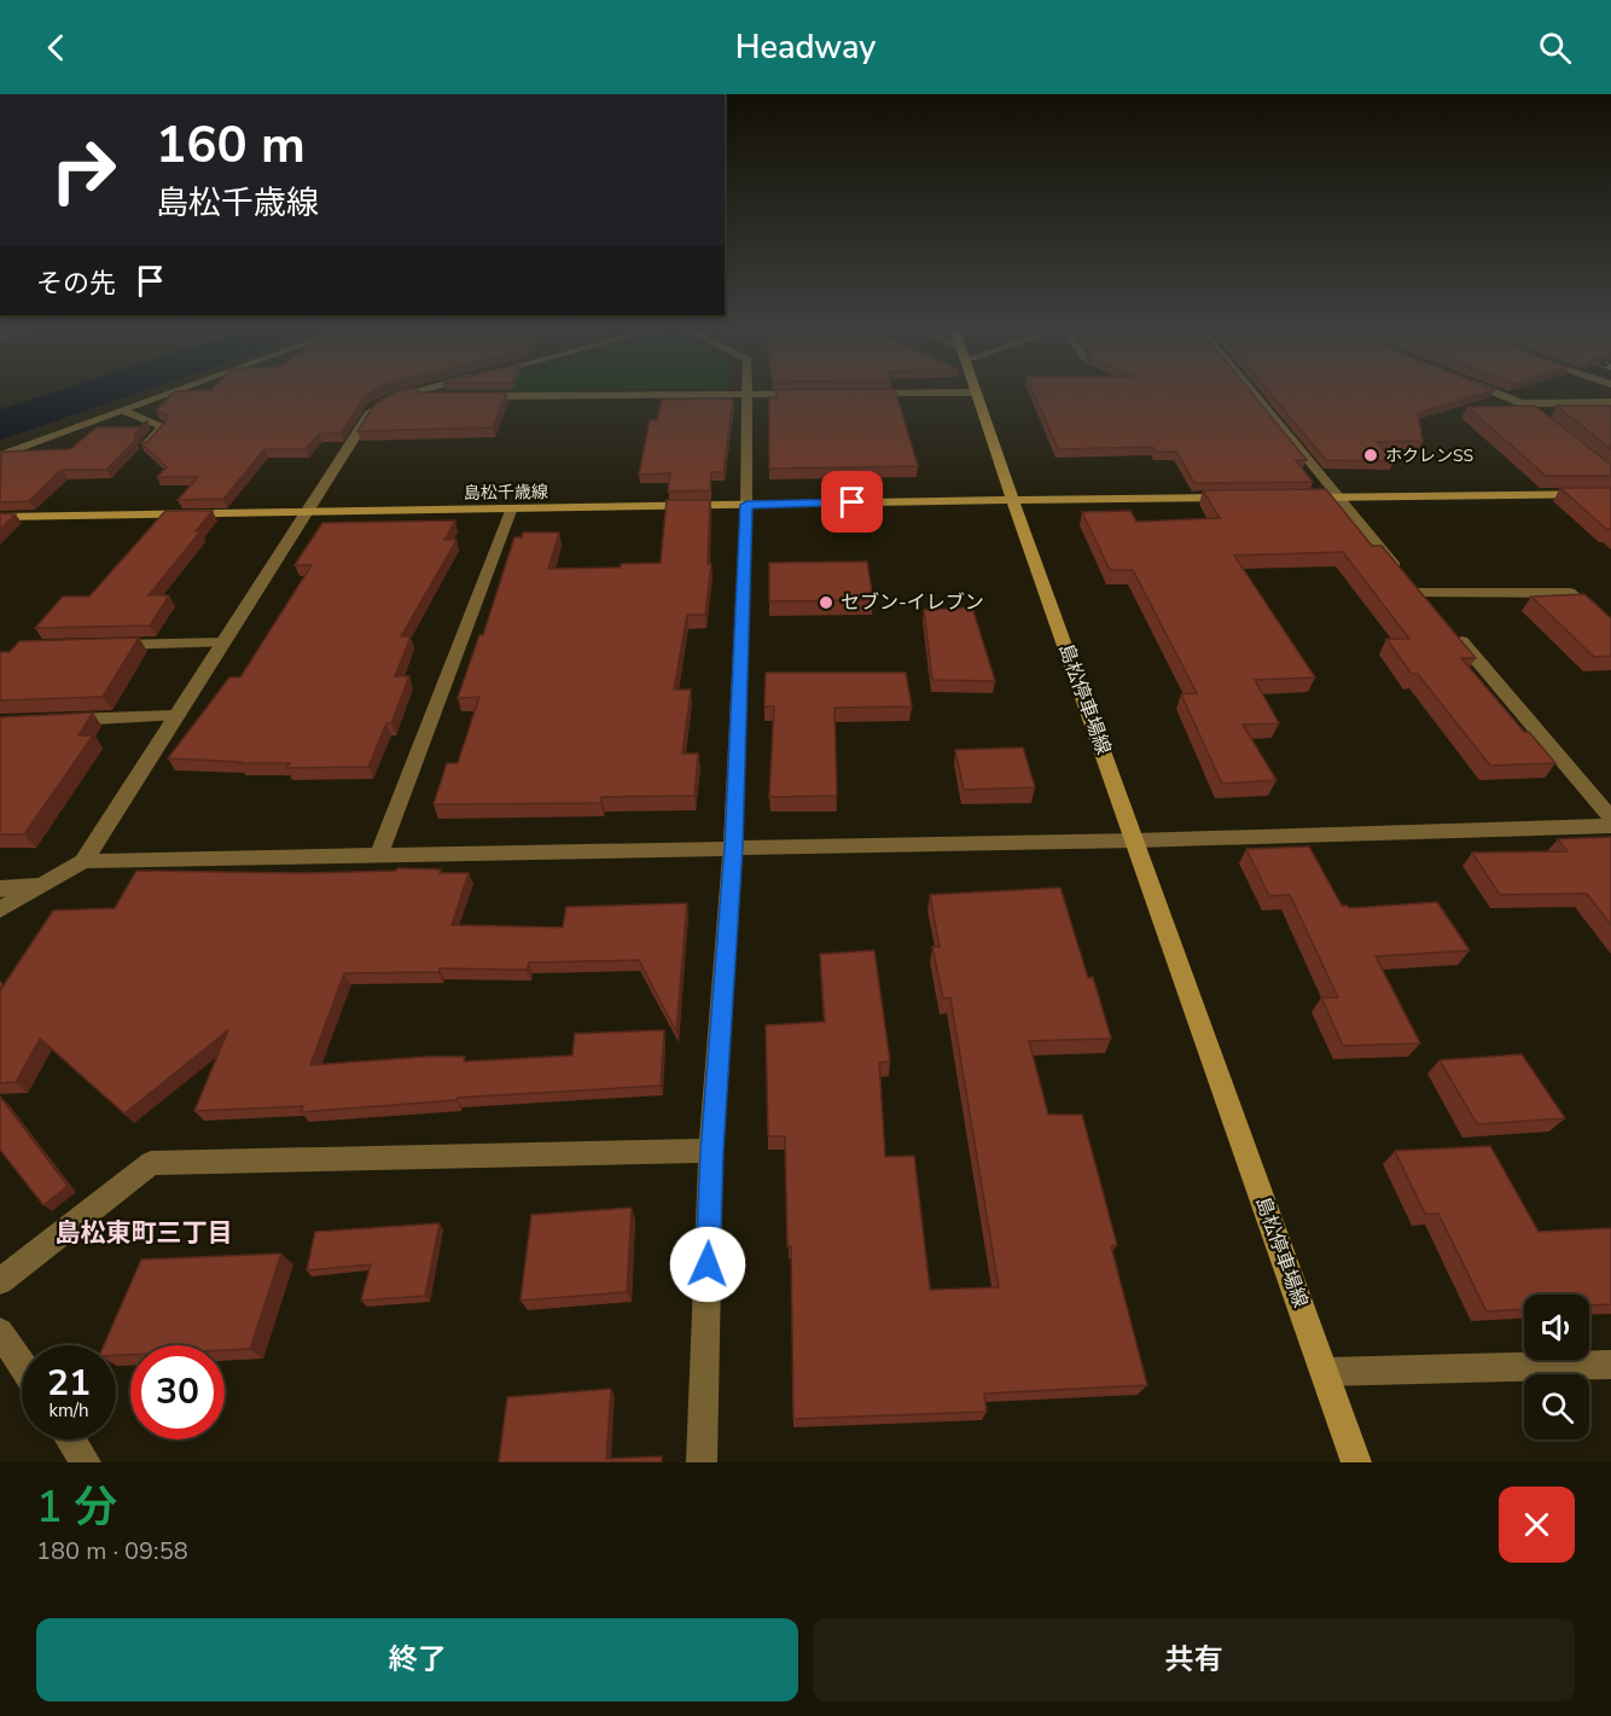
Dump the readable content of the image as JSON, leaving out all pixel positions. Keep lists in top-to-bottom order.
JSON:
{
  "streets": {
    "main road": ["島松千歳線", "島松停車場線"]
  },
  "crossings": [
    ["島松千歳線", "島松停車場線"]
  ],
  "districts": ["島松東町三丁目"],
  "places": ["ホクレンSS", "セブン-イレブン"],
  "page": {
    "header": "Headway",
    "turn": ["160 m", "島松千歳線"],
    "then": "その先",
    "speed": "21 km/h",
    "limit": "30",
    "heading": ["1 分", "180 m · 09:58"],
    "buttons": ["終了", "共有"]
  }
}
